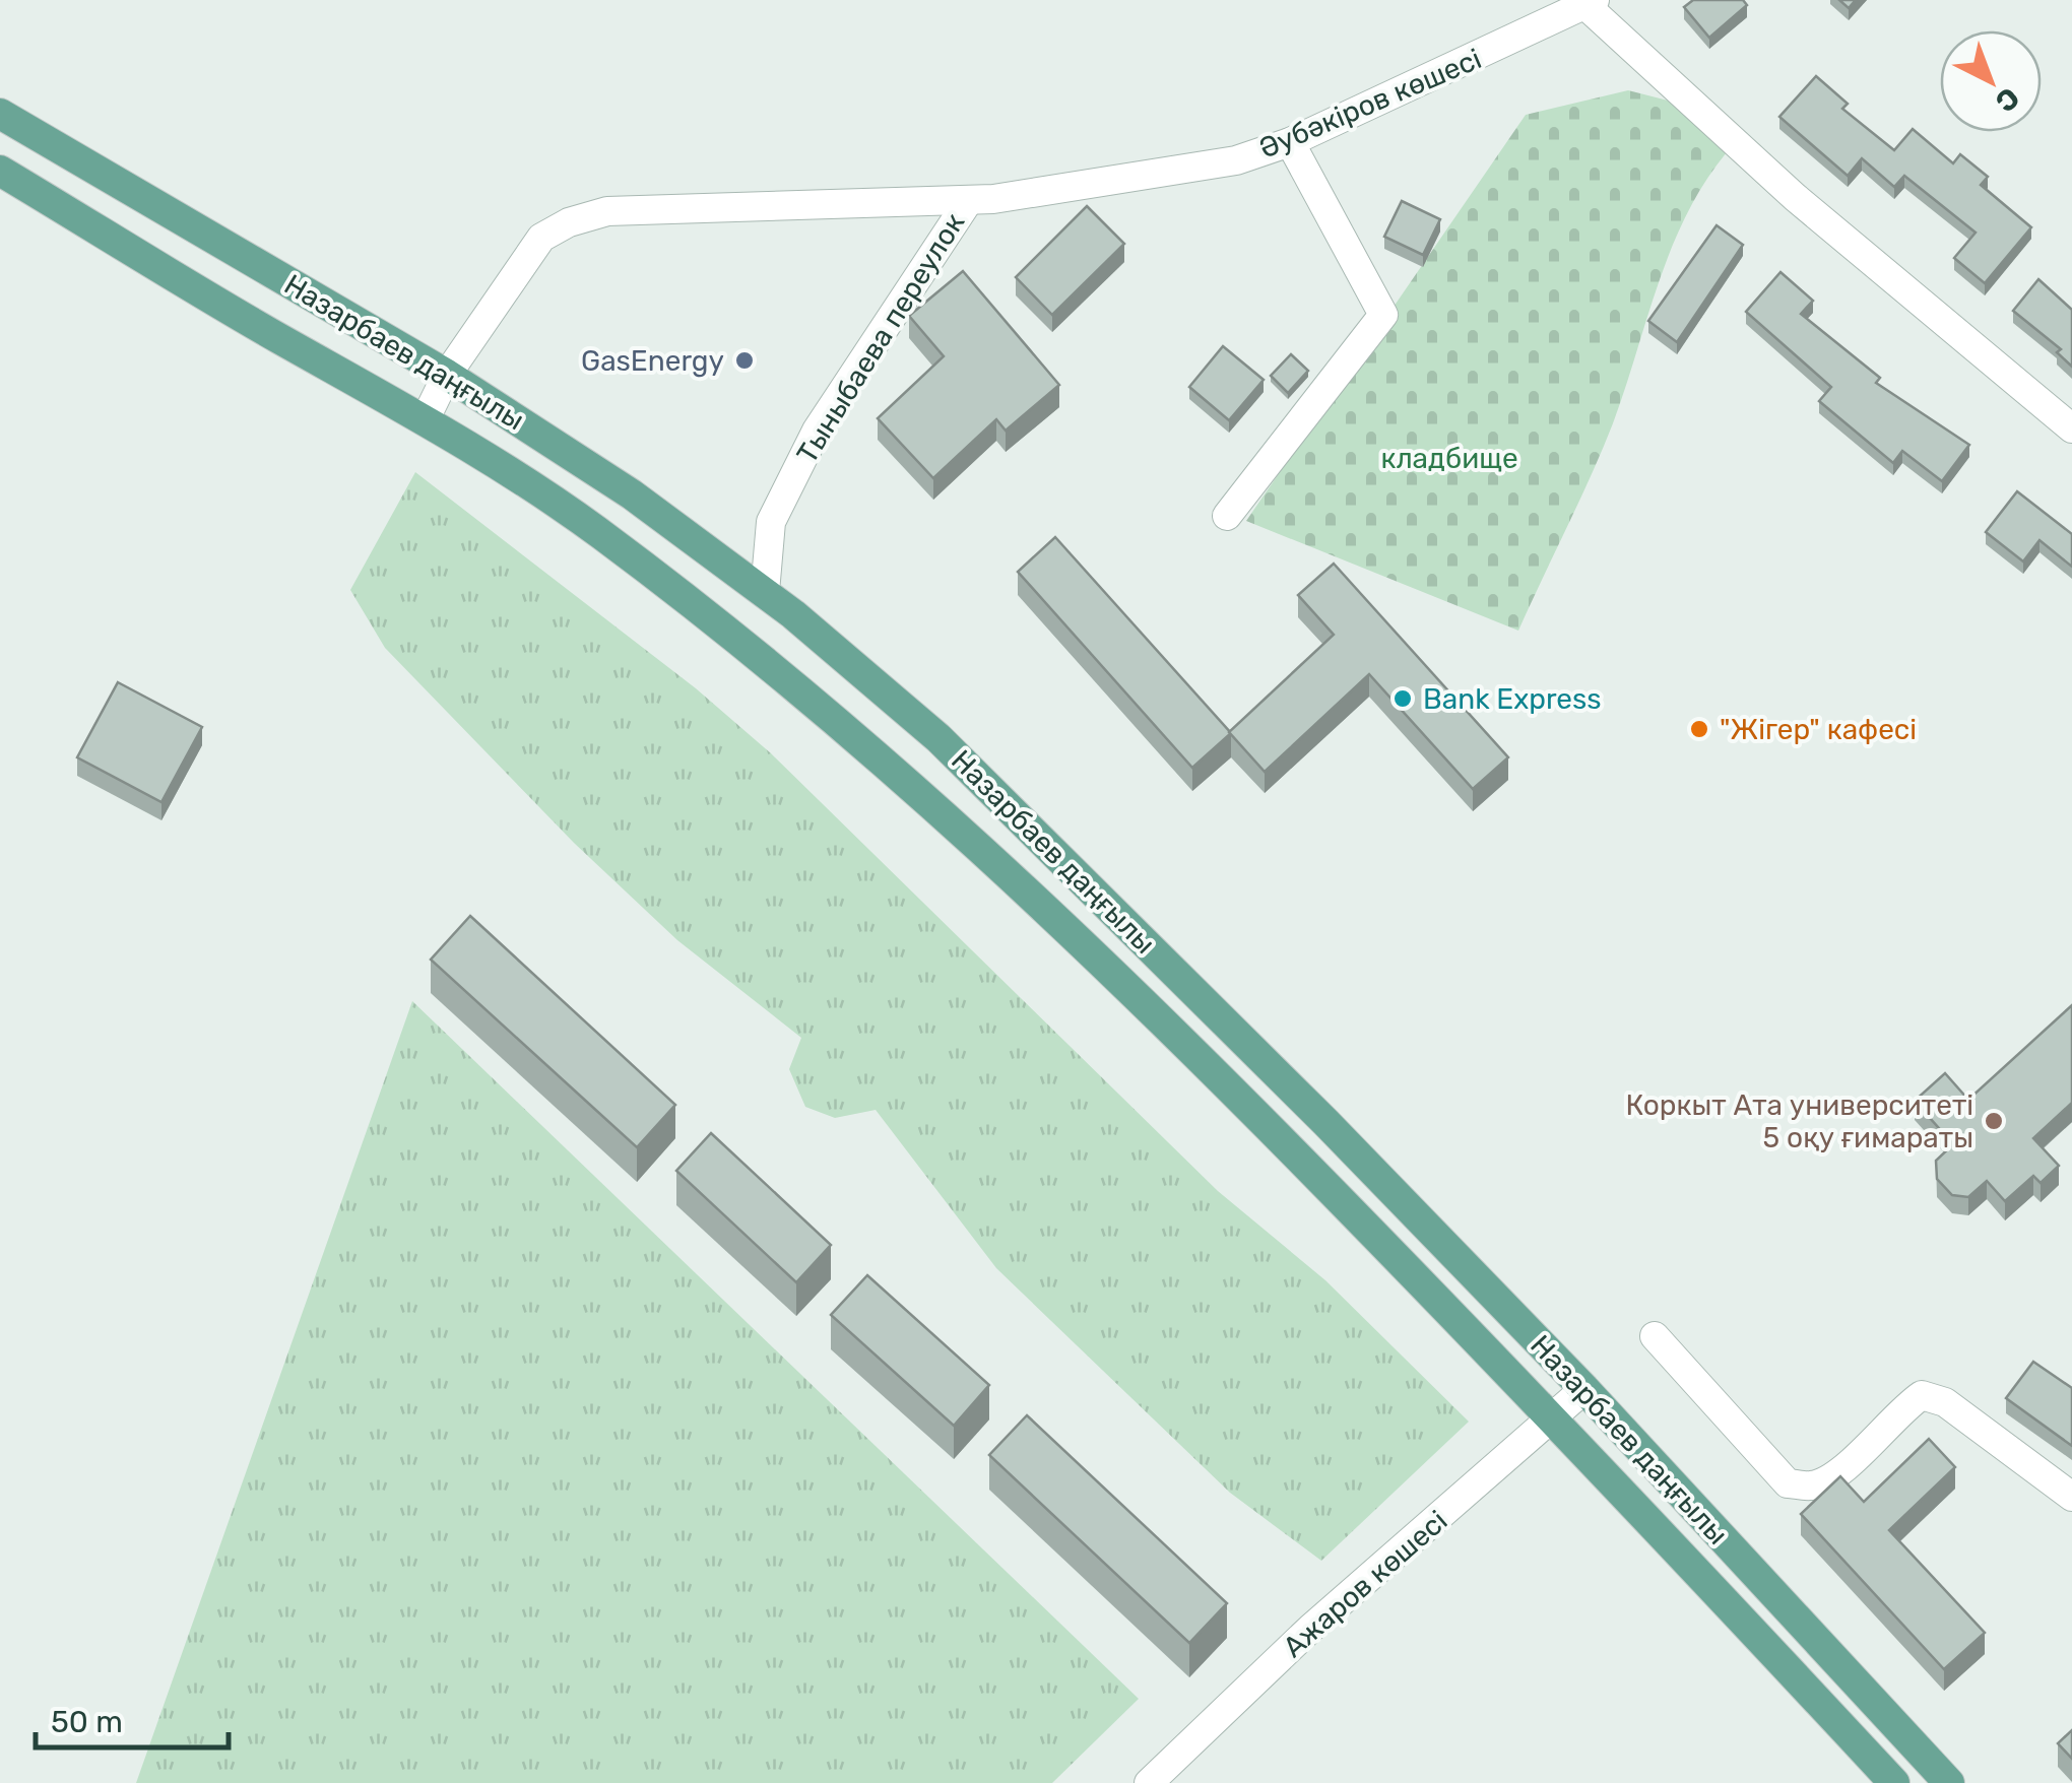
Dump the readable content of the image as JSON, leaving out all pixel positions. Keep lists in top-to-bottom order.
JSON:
{
  "streets": {
    "main road": ["Назарбаев даңғылы"],
    "street": ["Әубәкіров көшесі", "Тыныбаева переулок", "Ажаров көшесі"]
  },
  "crossings": [
    ["Әубәкіров көшесі", "Тыныбаева переулок"],
    ["Әубәкіров көшесі", "Назарбаев даңғылы"],
    ["Тыныбаева переулок", "Назарбаев даңғылы"],
    ["Назарбаев даңғылы", "Ажаров көшесі"]
  ],
  "parks": ["кладбище"],
  "places": [
    "GasEnergy",
    "Bank Express",
    "\"Жігер\" кафесі",
    "Коркыт Ата университеті 5 оқу ғимараты"
  ],
  "scale_bar": "50 m",
  "north": "bottom right"
}
